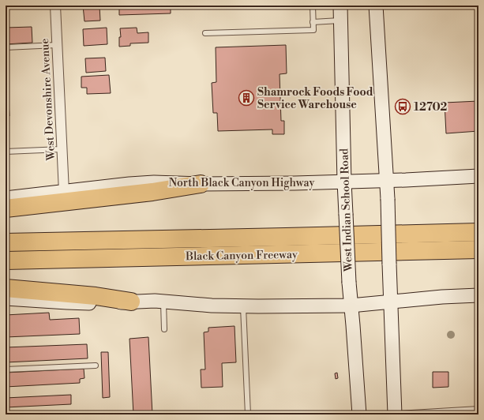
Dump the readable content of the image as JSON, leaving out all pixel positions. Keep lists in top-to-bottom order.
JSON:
{
  "streets": {
    "highway": ["Black Canyon Freeway"],
    "main road": ["North Black Canyon Highway", "West Indian School Road"],
    "street": ["West Devonshire Avenue"]
  },
  "crossings": [
    ["West Devonshire Avenue", "North Black Canyon Highway"],
    ["North Black Canyon Highway", "West Indian School Road"]
  ],
  "places": {
    "building": ["Shamrock Foods Food Service Warehouse"],
    "bus stop": ["12702"]
  }
}
